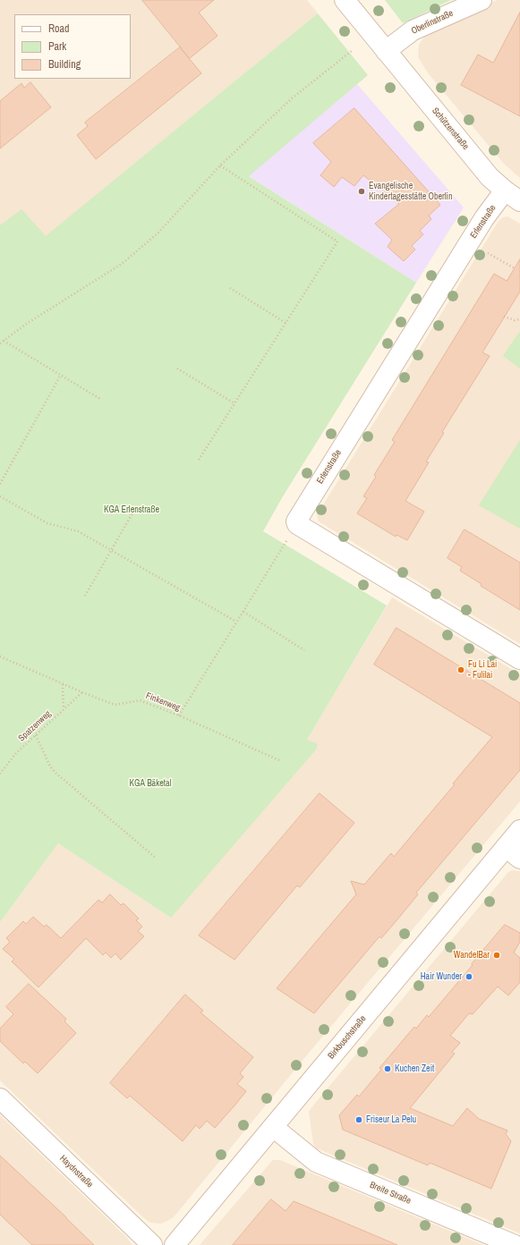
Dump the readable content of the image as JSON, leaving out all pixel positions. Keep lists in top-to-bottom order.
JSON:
{
  "streets": {
    "street": [
      "Oberlinstraße",
      "Schützenstraße",
      "Erlenstraße",
      "Birkbuschstraße",
      "Haydnstraße",
      "Breite Straße"
    ],
    "path": ["Finkenweg", "Spatzenweg"]
  },
  "crossings": [
    ["Oberlinstraße", "Schützenstraße"],
    ["Schützenstraße", "Erlenstraße"],
    ["Finkenweg", "Spatzenweg"],
    ["Birkbuschstraße", "Breite Straße"]
  ],
  "parks": ["KGA Erlenstraße", "KGA Bäketal"],
  "places": [
    "Evangelische Kindertagesstätte Oberlin",
    "Fu Li Lai - Fulilai",
    "WandelBar",
    "Hair Wunder",
    "Kuchen Zeit",
    "Friseur La Pelu"
  ],
  "legend": ["Road", "Park", "Building"]
}
